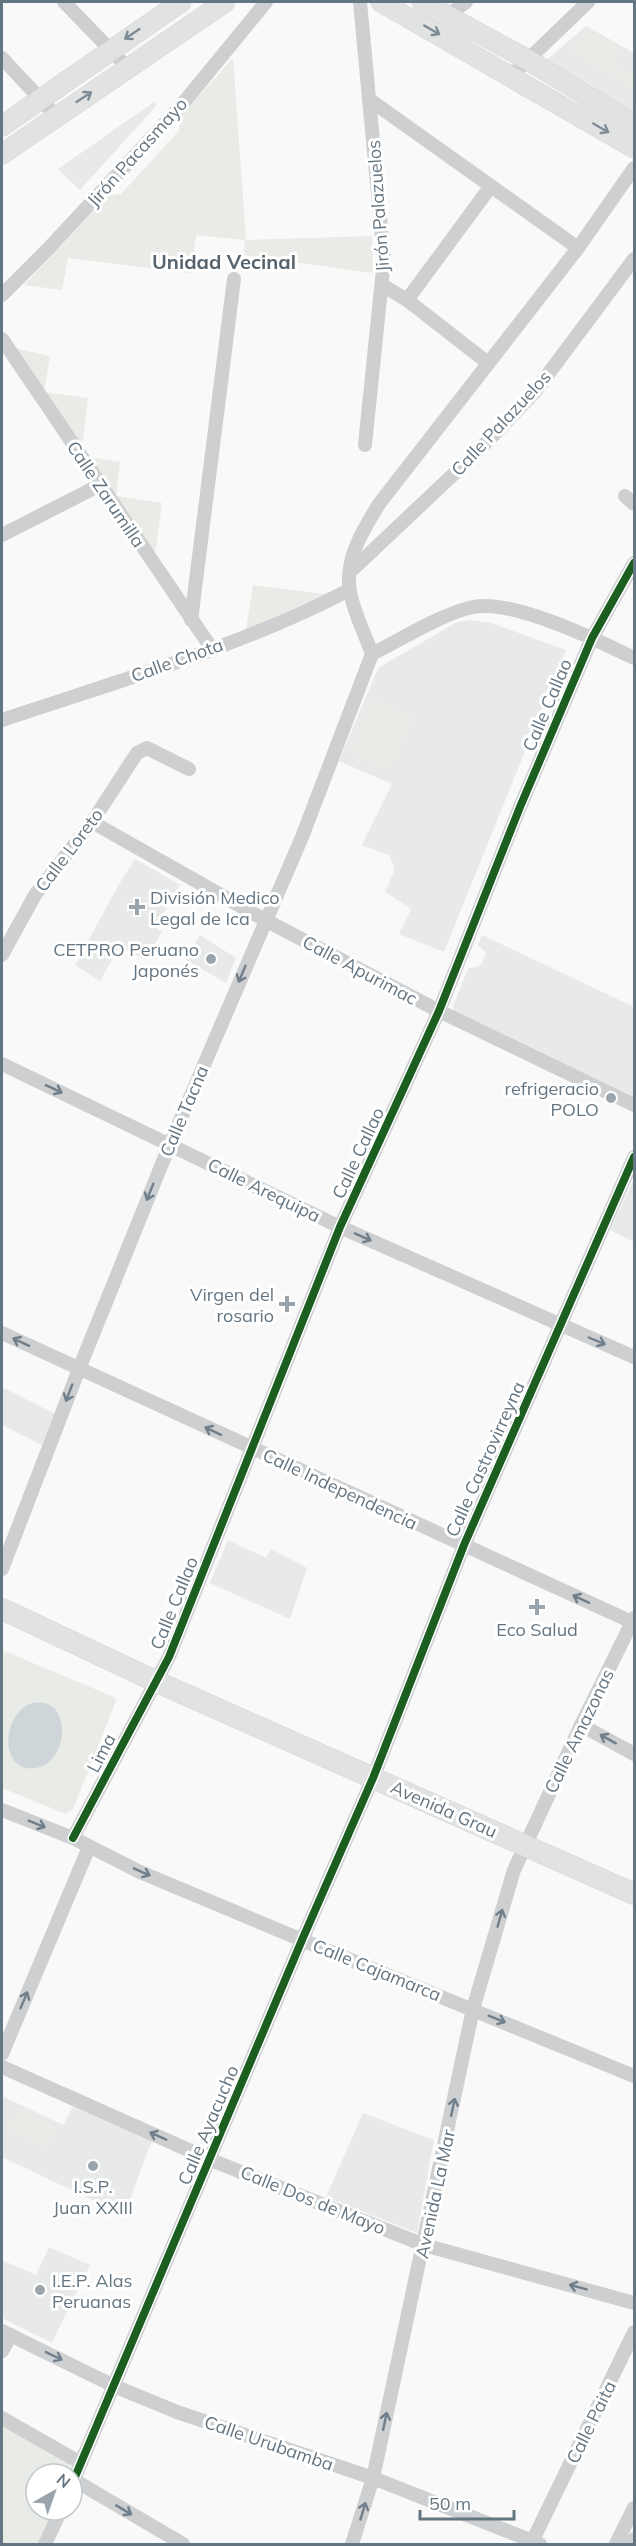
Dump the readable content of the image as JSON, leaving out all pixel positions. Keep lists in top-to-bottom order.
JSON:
{
  "streets": {
    "main road": ["Avenida Grau"],
    "street": [
      "Jirón Pacasmayo",
      "Jirón Palazuelos",
      "Calle Palazuelos",
      "Calle Zarumilla",
      "Calle Chota",
      "Calle Callao",
      "Calle Loreto",
      "Calle Apurimac",
      "Calle Tacna",
      "Calle Arequipa",
      "Calle Castrovirreyna",
      "Calle Independencia",
      "Calle Amazonas",
      "Lima",
      "Calle Cajamarca",
      "Calle Ayacucho",
      "Avenida La Mar",
      "Calle Dos de Mayo",
      "Calle Paita",
      "Calle Urubamba"
    ]
  },
  "crossings": [
    ["Calle Zarumilla", "Calle Chota"],
    ["Calle Callao", "Calle Apurimac"],
    ["Calle Callao", "Calle Arequipa"],
    ["Calle Callao", "Calle Independencia"],
    ["Calle Callao", "Lima"],
    ["Calle Callao", "Avenida Grau"],
    ["Calle Loreto", "Calle Apurimac"],
    ["Calle Apurimac", "Calle Tacna"],
    ["Calle Tacna", "Calle Arequipa"],
    ["Calle Tacna", "Calle Independencia"],
    ["Calle Arequipa", "Calle Castrovirreyna"],
    ["Calle Castrovirreyna", "Calle Independencia"],
    ["Calle Castrovirreyna", "Avenida Grau"],
    ["Calle Castrovirreyna", "Calle Ayacucho"],
    ["Calle Independencia", "Calle Amazonas"],
    ["Calle Amazonas", "Avenida Grau"],
    ["Calle Amazonas", "Avenida La Mar"],
    ["Lima", "Avenida Grau"],
    ["Avenida Grau", "Calle Ayacucho"],
    ["Avenida Grau", "Avenida La Mar"],
    ["Calle Cajamarca", "Calle Ayacucho"],
    ["Calle Cajamarca", "Avenida La Mar"],
    ["Calle Ayacucho", "Calle Dos de Mayo"],
    ["Calle Ayacucho", "Calle Urubamba"],
    ["Avenida La Mar", "Calle Dos de Mayo"],
    ["Avenida La Mar", "Calle Urubamba"],
    ["Calle Paita", "Calle Urubamba"]
  ],
  "one_way": [
    "Calle Tacna",
    "Calle Arequipa",
    "Calle Independencia",
    "Calle Cajamarca",
    "Avenida La Mar",
    "Calle Dos de Mayo"
  ],
  "districts": ["Unidad Vecinal"],
  "places": {
    "health": ["División Medico Legal de Ica", "Virgen del rosario", "Eco Salud"],
    "other": [
      "CETPRO Peruano Japonés",
      "refrigeracio POLO",
      "I.S.P. Juan XXIII",
      "I.E.P. Alas Peruanas"
    ]
  },
  "scale_bar": "50 m",
  "north": "top right"
}
